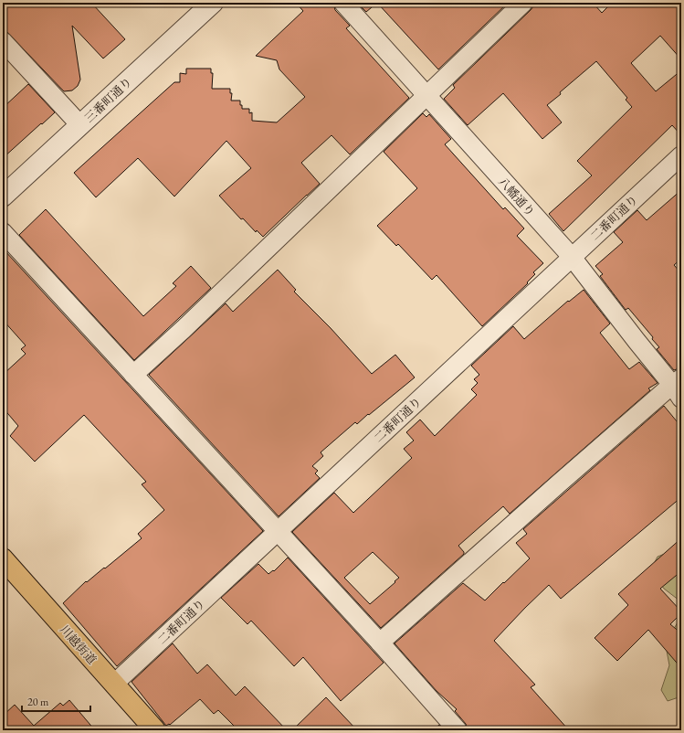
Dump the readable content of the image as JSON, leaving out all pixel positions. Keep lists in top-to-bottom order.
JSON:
{
  "streets": {
    "main road": ["川越街道"],
    "street": ["三番町通り", "八幡通り", "二番町通り"]
  },
  "crossings": [
    ["八幡通り", "二番町通り"],
    ["二番町通り", "川越街道"]
  ],
  "scale_bar": "20 m"
}
